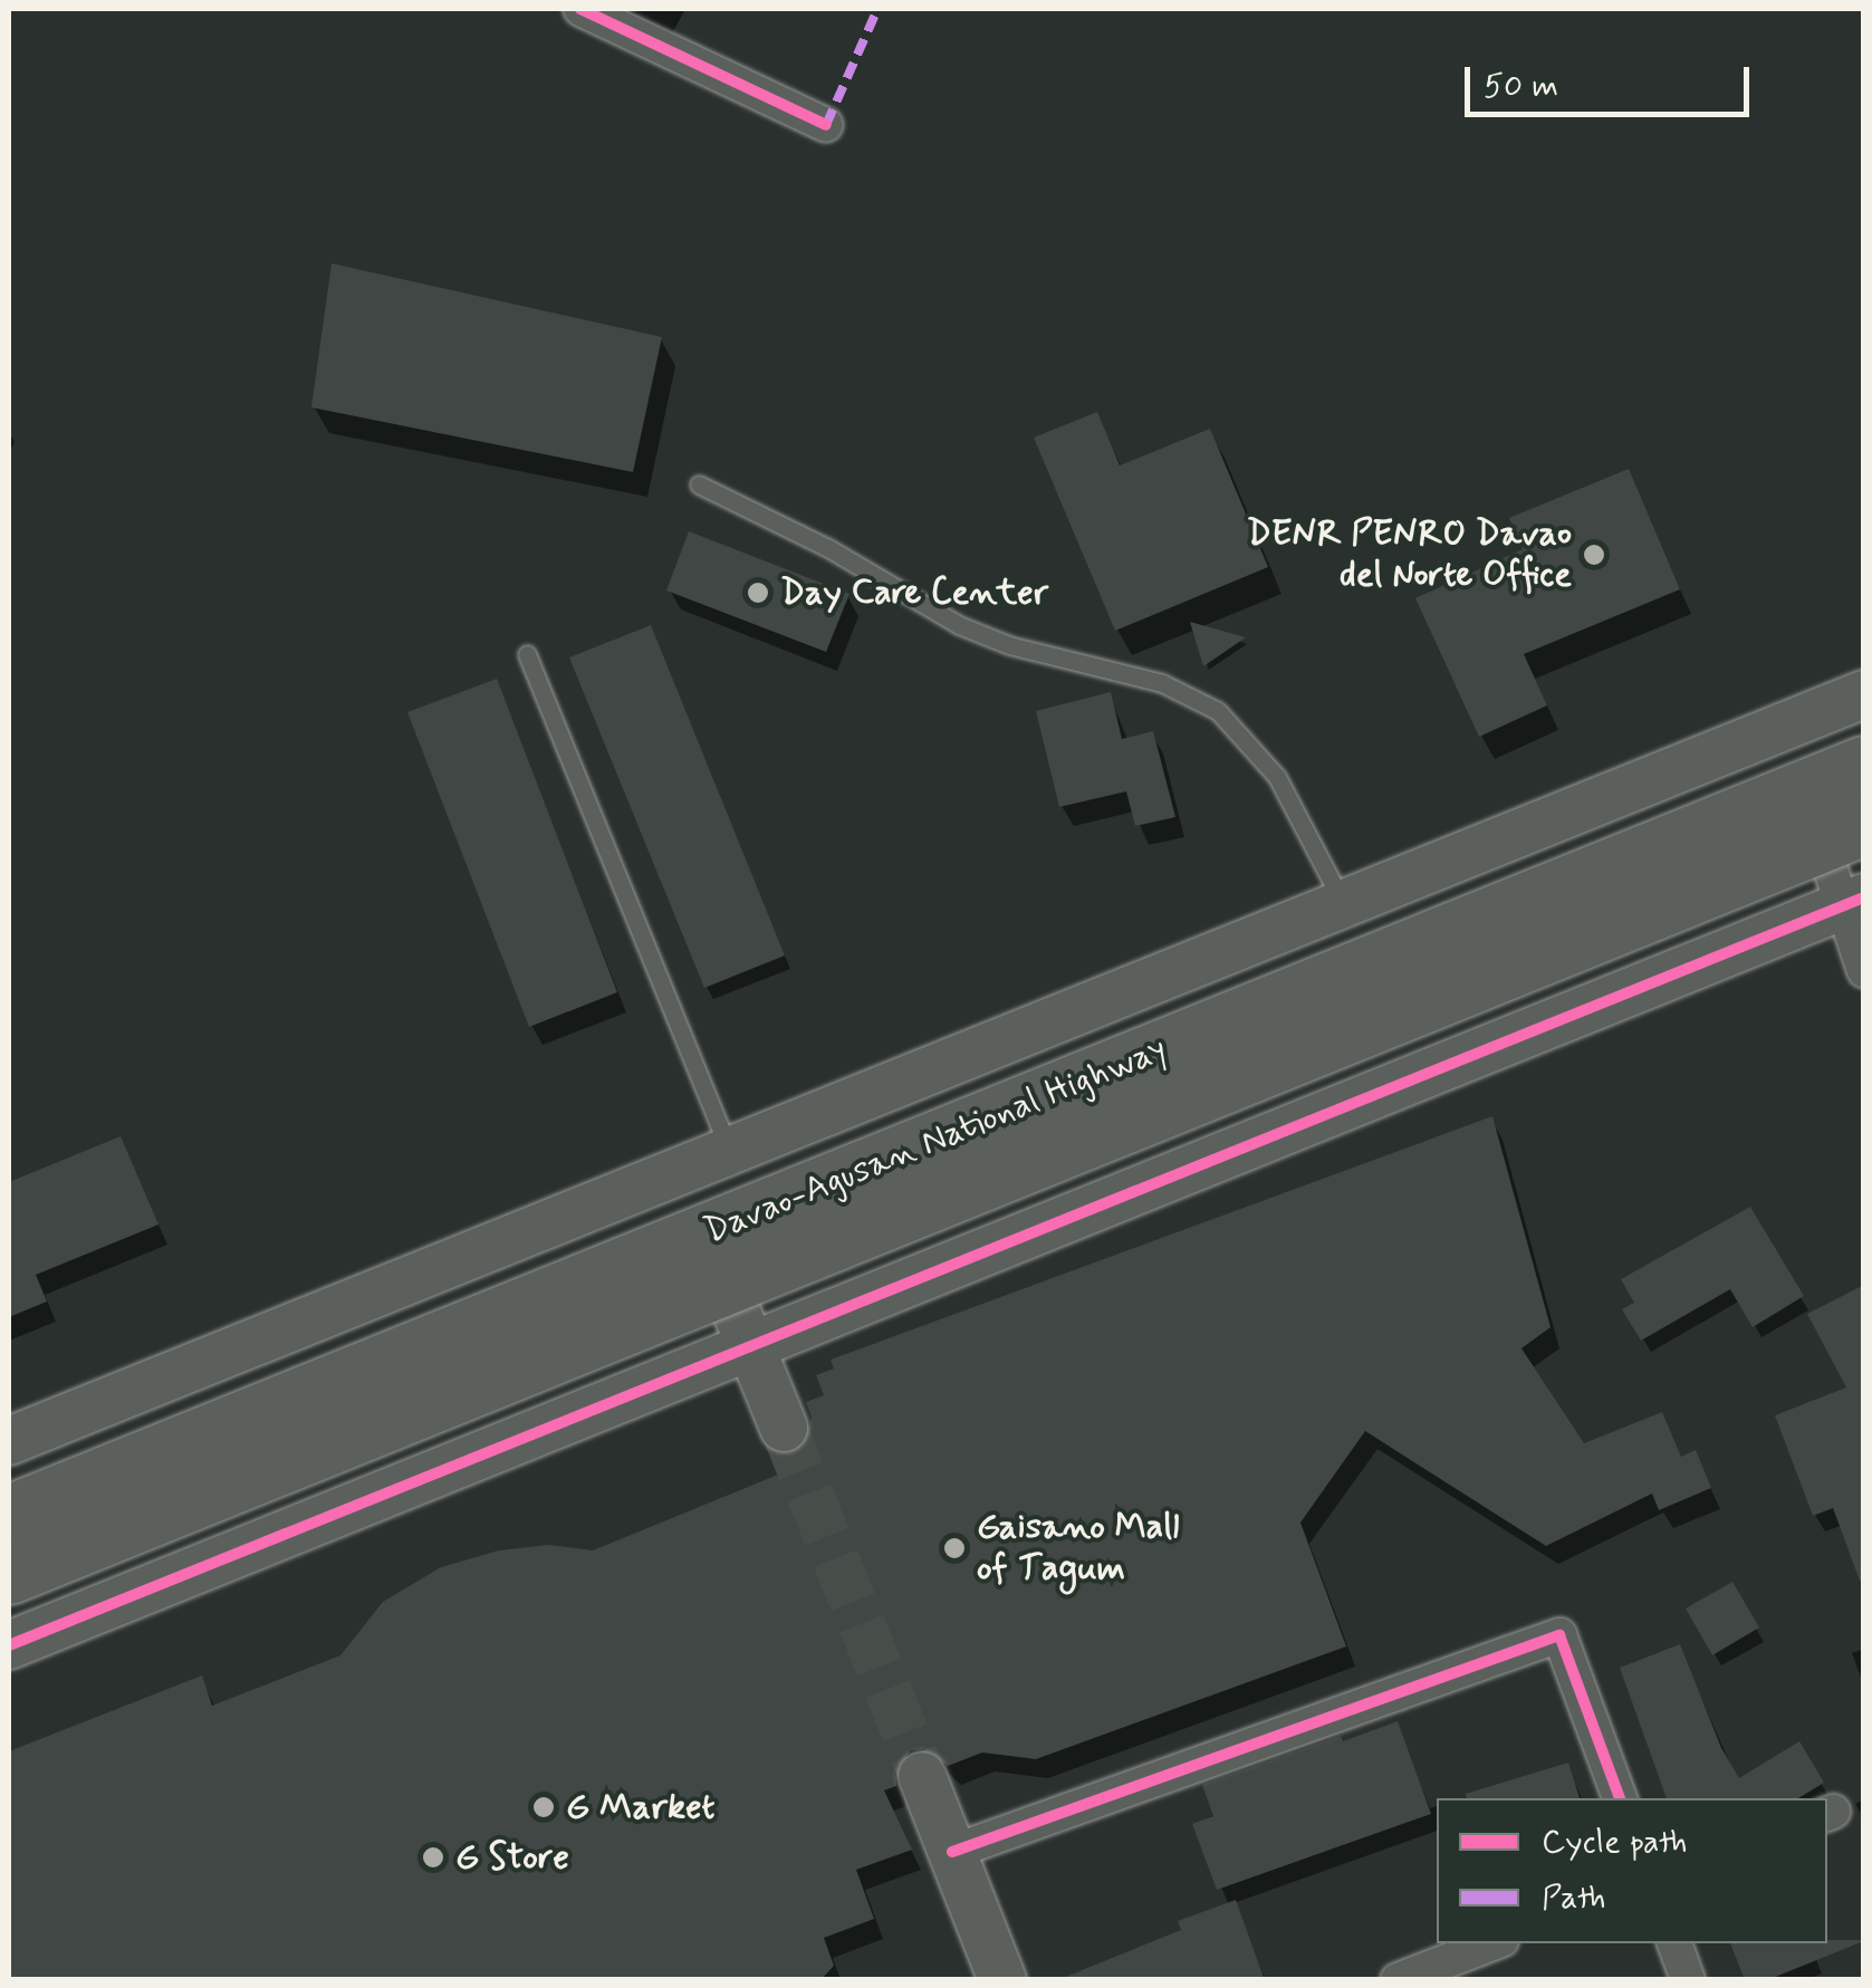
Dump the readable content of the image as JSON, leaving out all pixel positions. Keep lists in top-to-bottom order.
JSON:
{
  "streets": {
    "highway": ["Davao-Agusan National Highway"]
  },
  "places": [
    "DENR PENRO Davao del Norte Office",
    "Day Care Center",
    "Gaisano Mall of Tagum",
    "G Market",
    "G Store"
  ],
  "legend": ["Cycle path", "Path"],
  "scale_bar": "50 m"
}
